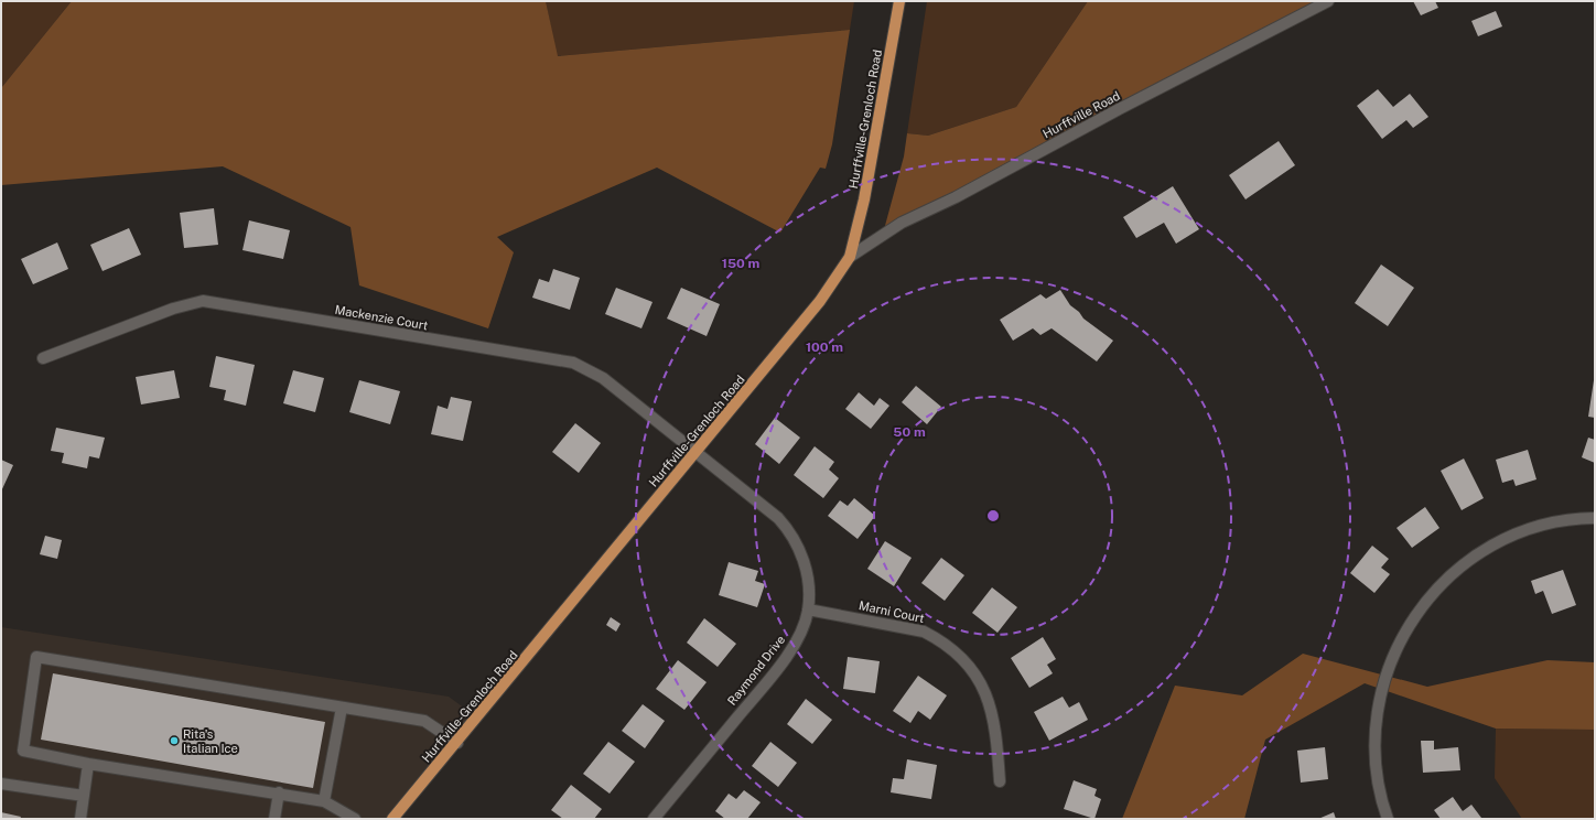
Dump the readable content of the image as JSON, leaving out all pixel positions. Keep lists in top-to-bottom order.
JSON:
{
  "streets": {
    "main road": ["Hurffville-Grenloch Road"],
    "street": [
      "Hurffville Road",
      "Mackenzie Court",
      "Marni Court",
      "Raymond Drive"
    ]
  },
  "crossings": [
    ["Hurffville Road", "Hurffville-Grenloch Road"],
    ["Hurffville-Grenloch Road", "Mackenzie Court"],
    ["Hurffville-Grenloch Road", "Raymond Drive"],
    ["Mackenzie Court", "Raymond Drive"],
    ["Marni Court", "Raymond Drive"]
  ],
  "places": ["Rita's Italian Ice"],
  "rings": ["150 m", "100 m", "50 m"]
}
